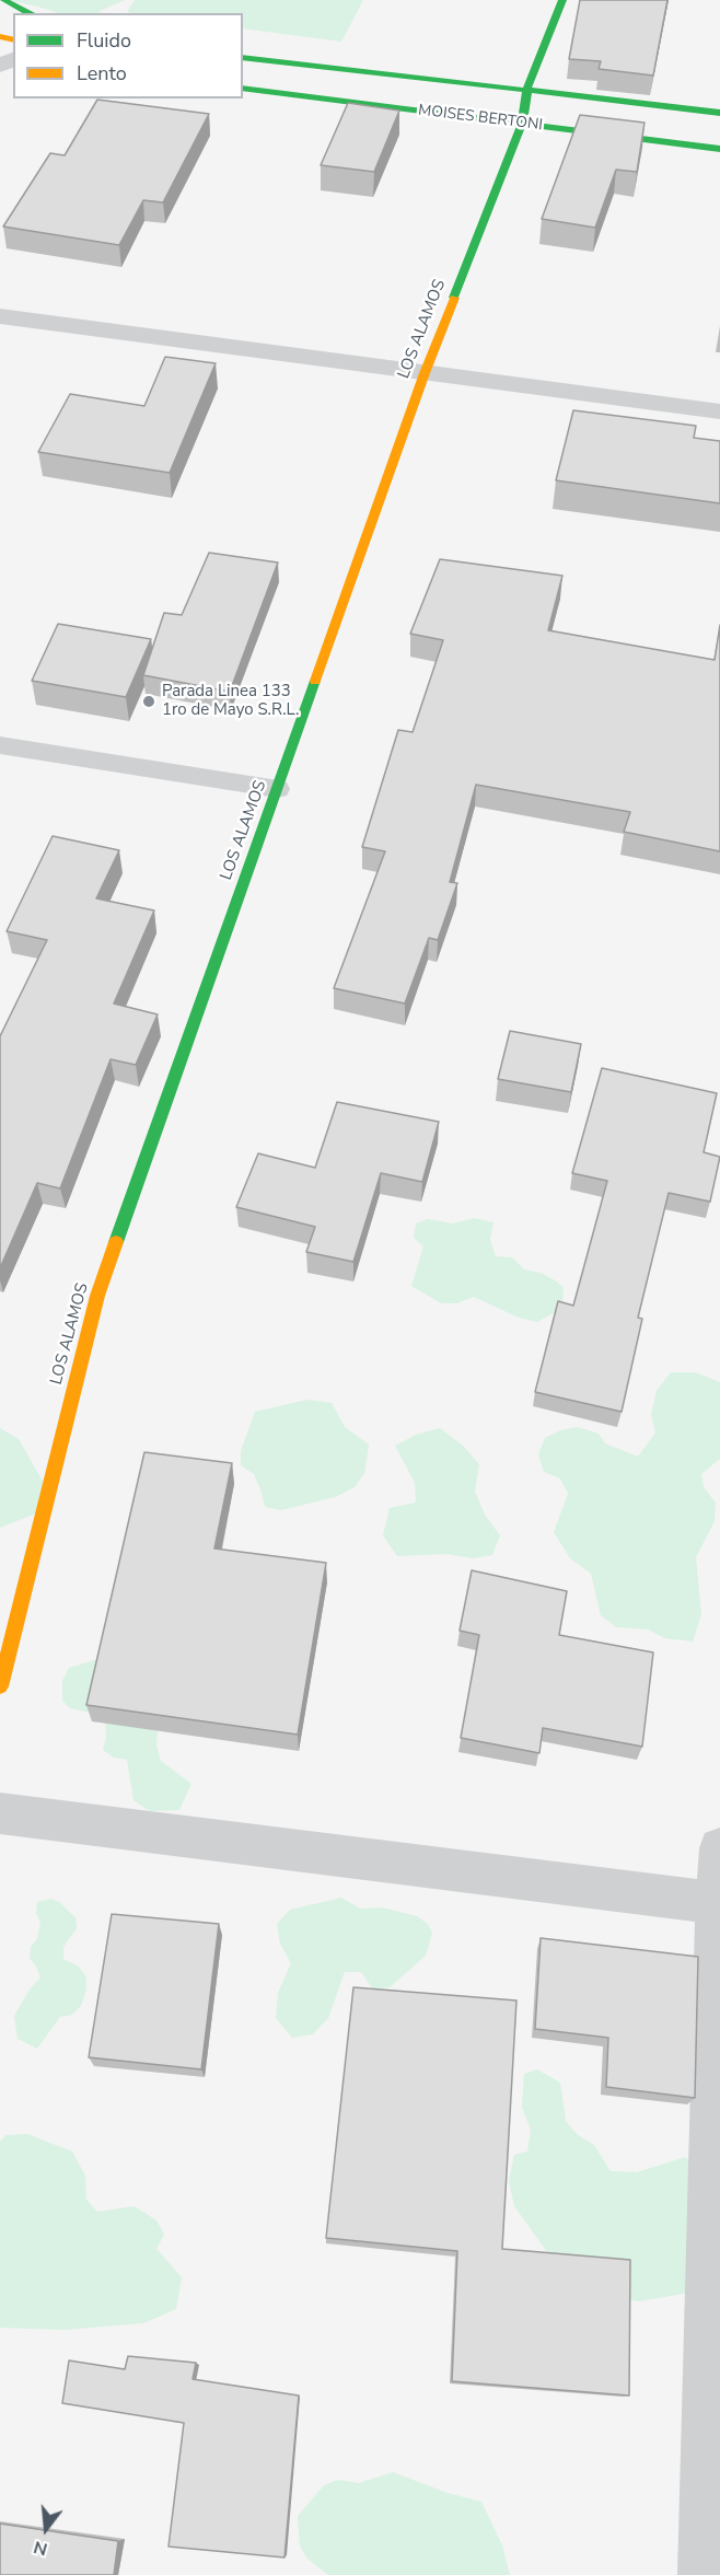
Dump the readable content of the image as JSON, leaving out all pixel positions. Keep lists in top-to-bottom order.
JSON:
{
  "streets": {
    "street": ["MOISES BERTONI", "LOS ALAMOS"]
  },
  "crossings": [
    ["MOISES BERTONI", "LOS ALAMOS"]
  ],
  "places": ["Parada Linea 133 1ro de Mayo S.R.L."],
  "legend": ["Fluido", "Lento"],
  "north": "bottom"
}
